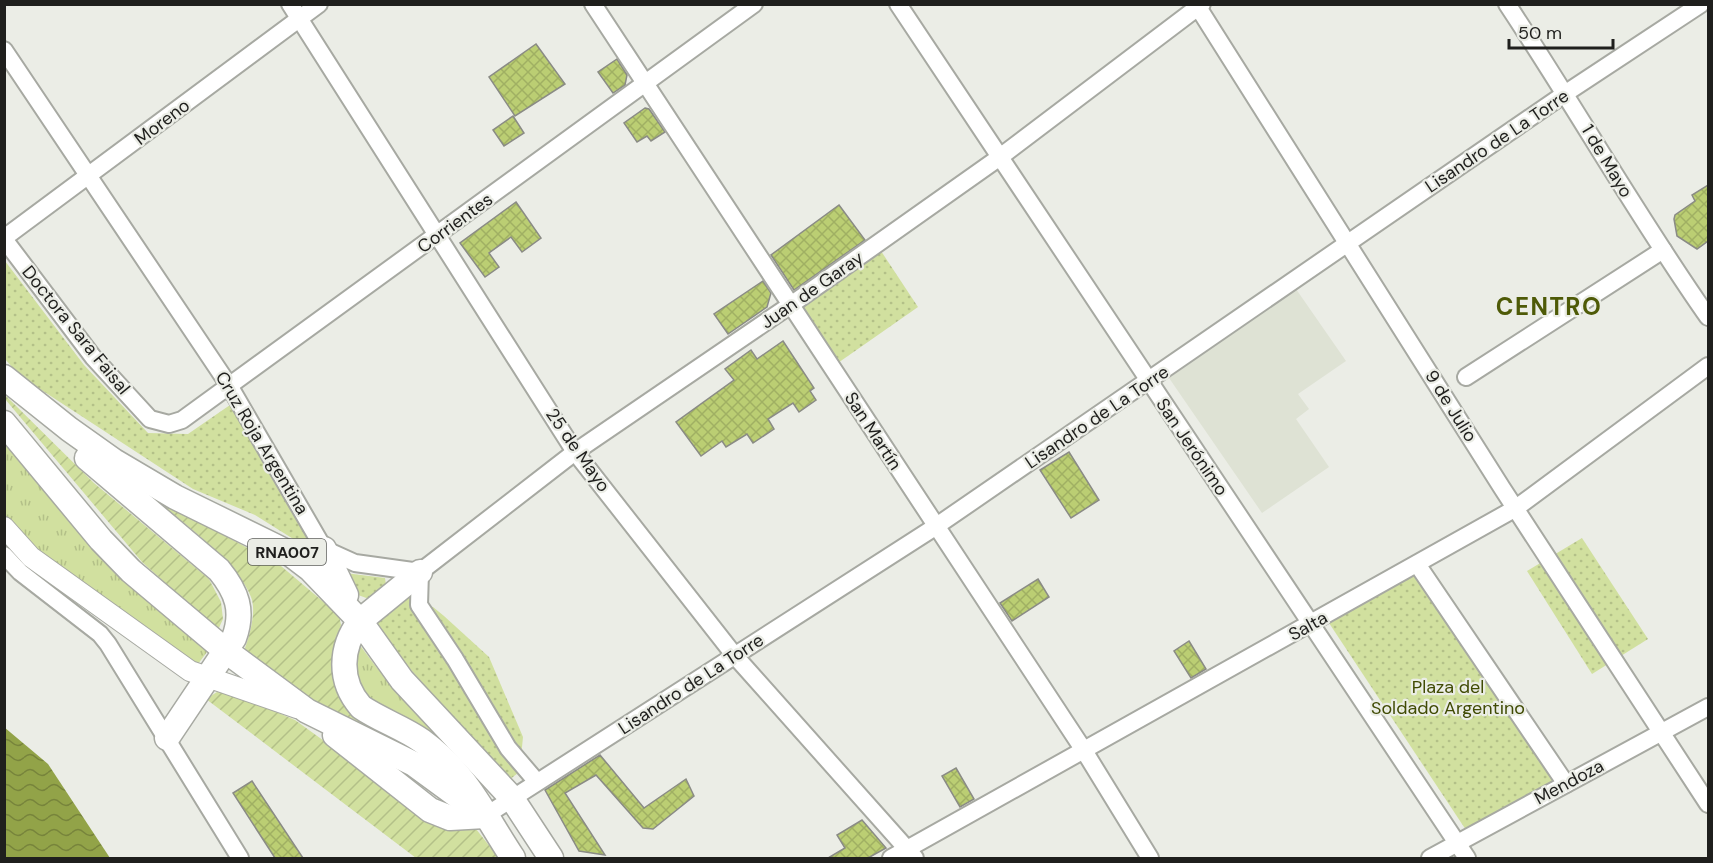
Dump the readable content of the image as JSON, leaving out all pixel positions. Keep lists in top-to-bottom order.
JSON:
{
  "streets": {
    "highway": ["RNA007"],
    "street": [
      "Moreno",
      "Lisandro de La Torre",
      "1 de Mayo",
      "Corrientes",
      "Juan de Garay",
      "Doctora Sara Faisal",
      "9 de Julio",
      "San Martín",
      "Cruz Roja Argentina",
      "San Jerónimo",
      "25 de Mayo",
      "Salta",
      "Mendoza"
    ]
  },
  "crossings": [
    ["Moreno", "Doctora Sara Faisal"],
    ["Moreno", "Cruz Roja Argentina"],
    ["Moreno", "25 de Mayo"],
    ["Lisandro de La Torre", "1 de Mayo"],
    ["Lisandro de La Torre", "9 de Julio"],
    ["Lisandro de La Torre", "San Martín"],
    ["Lisandro de La Torre", "San Jerónimo"],
    ["Lisandro de La Torre", "25 de Mayo"],
    ["Lisandro de La Torre", "RNA007"],
    ["Corrientes", "Doctora Sara Faisal"],
    ["Corrientes", "San Martín"],
    ["Corrientes", "Cruz Roja Argentina"],
    ["Corrientes", "25 de Mayo"],
    ["Juan de Garay", "9 de Julio"],
    ["Juan de Garay", "San Martín"],
    ["Juan de Garay", "San Jerónimo"],
    ["Juan de Garay", "25 de Mayo"],
    ["9 de Julio", "Salta"],
    ["9 de Julio", "Mendoza"],
    ["San Martín", "Salta"],
    ["San Jerónimo", "Salta"],
    ["San Jerónimo", "Mendoza"],
    ["25 de Mayo", "Salta"]
  ],
  "districts": ["CENTRO"],
  "parks": ["Plaza del Soldado Argentino"],
  "scale_bar": "50 m"
}
